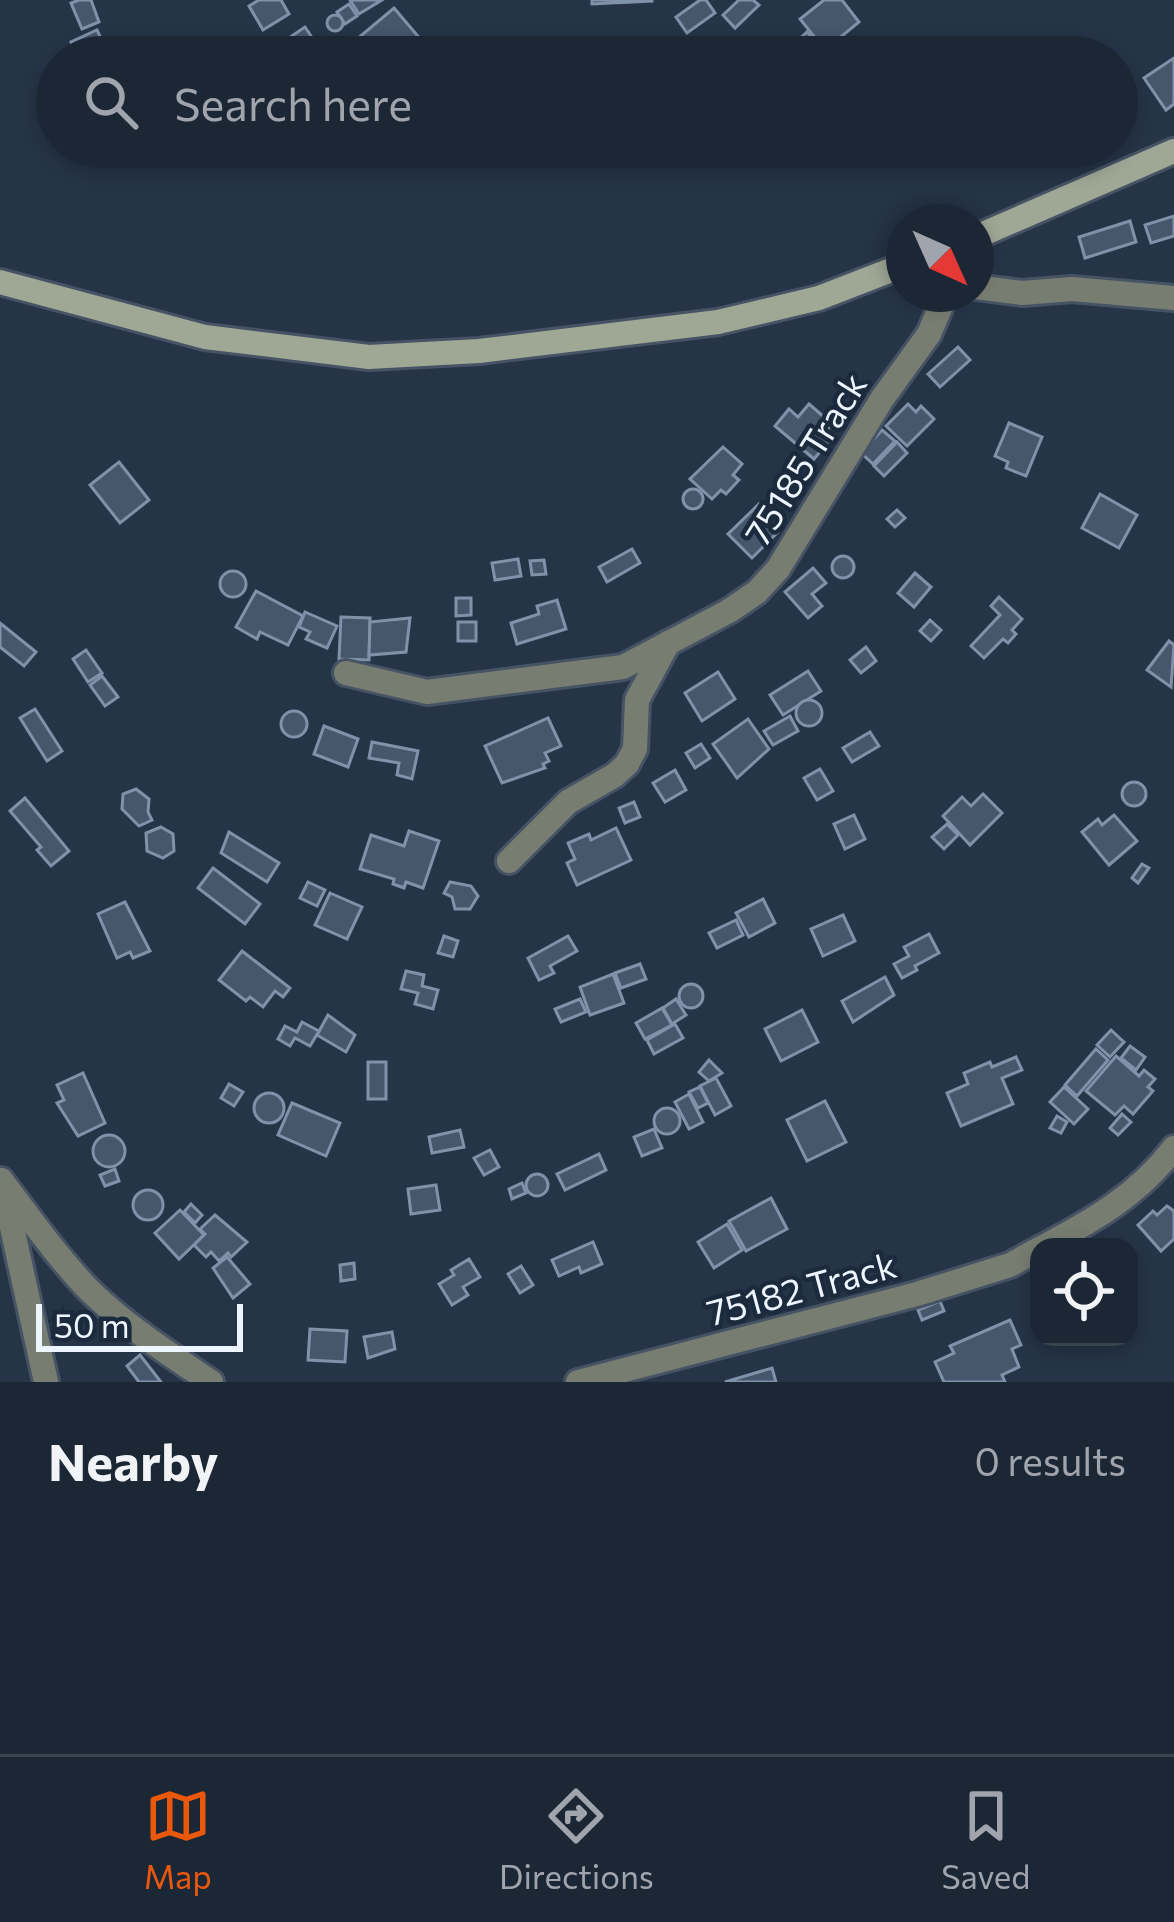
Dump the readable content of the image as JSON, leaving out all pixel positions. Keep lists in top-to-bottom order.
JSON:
{
  "streets": {
    "street": ["75185 Track", "75182 Track"]
  },
  "scale_bar": "50 m",
  "north": "bottom right",
  "page": {
    "search": "Search here",
    "scale": "50 m",
    "heading": ["Nearby", "0 results"],
    "nav": ["Map", "Directions", "Saved"]
  }
}
